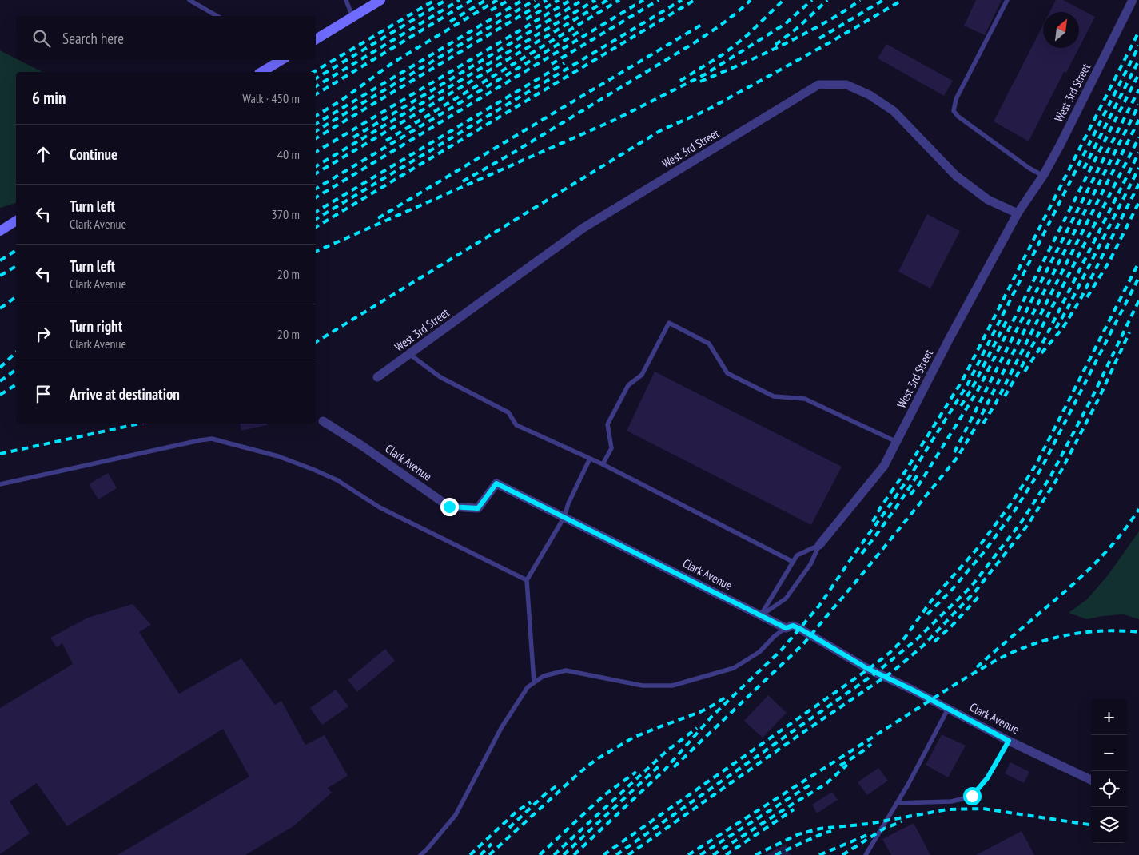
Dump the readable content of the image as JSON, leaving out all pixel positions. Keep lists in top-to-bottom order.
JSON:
{
  "streets": {
    "street": ["West 3rd Street", "Clark Avenue"]
  },
  "crossings": [
    ["West 3rd Street", "Clark Avenue"]
  ],
  "north": "top right",
  "page": {
    "search": "Search here",
    "heading": ["6 min", "Walk · 450 m"],
    "list": [
      ["Continue", "40 m"],
      ["Turn left", "Clark Avenue", "370 m"],
      ["Turn left", "Clark Avenue", "20 m"],
      ["Turn right", "Clark Avenue", "20 m"],
      "Arrive at destination"
    ],
    "map_buttons": ["+", "−"]
  }
}
